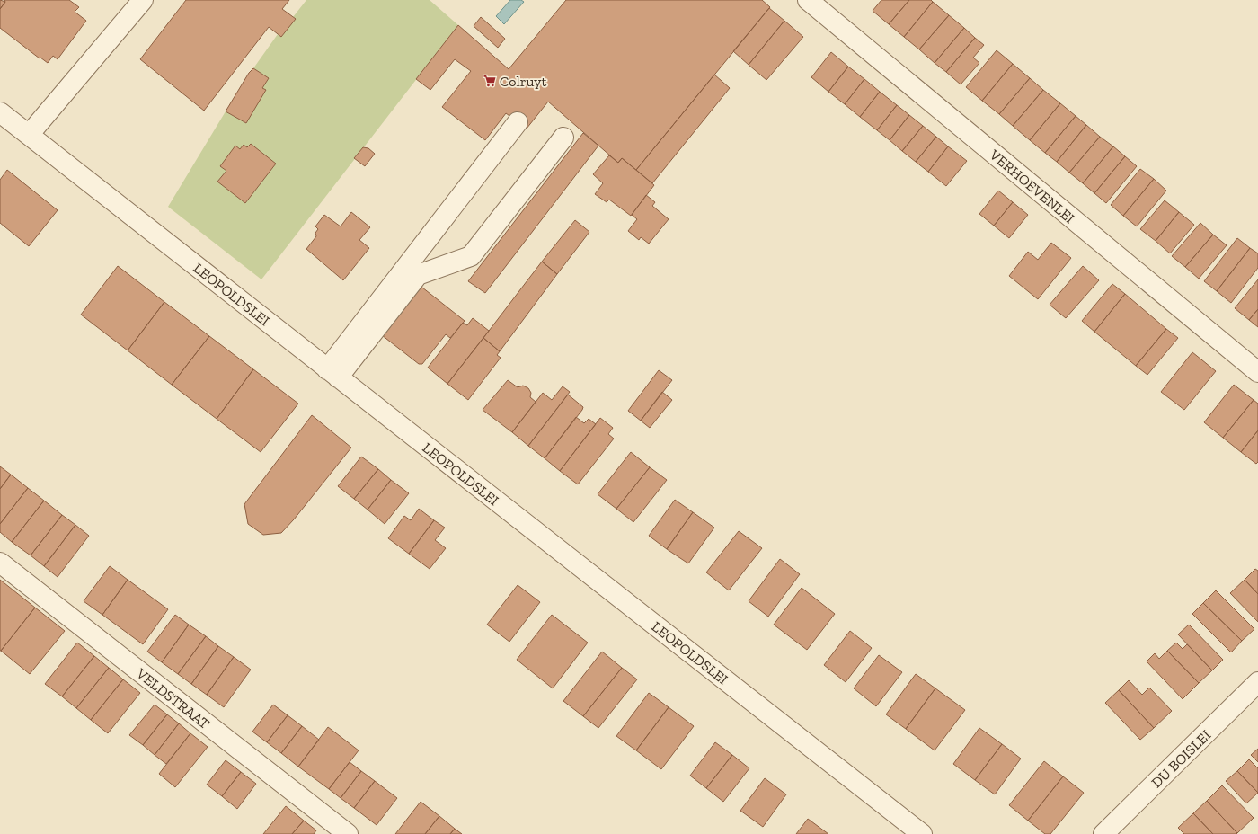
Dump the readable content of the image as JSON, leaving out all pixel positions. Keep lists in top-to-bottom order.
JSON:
{
  "streets": {
    "street": [
      "VERHOEVENLEI",
      "LEOPOLDSLEI",
      "VELDSTRAAT",
      "DU BOISLEI"
    ]
  },
  "places": {
    "supermarket": ["Colruyt"]
  }
}
